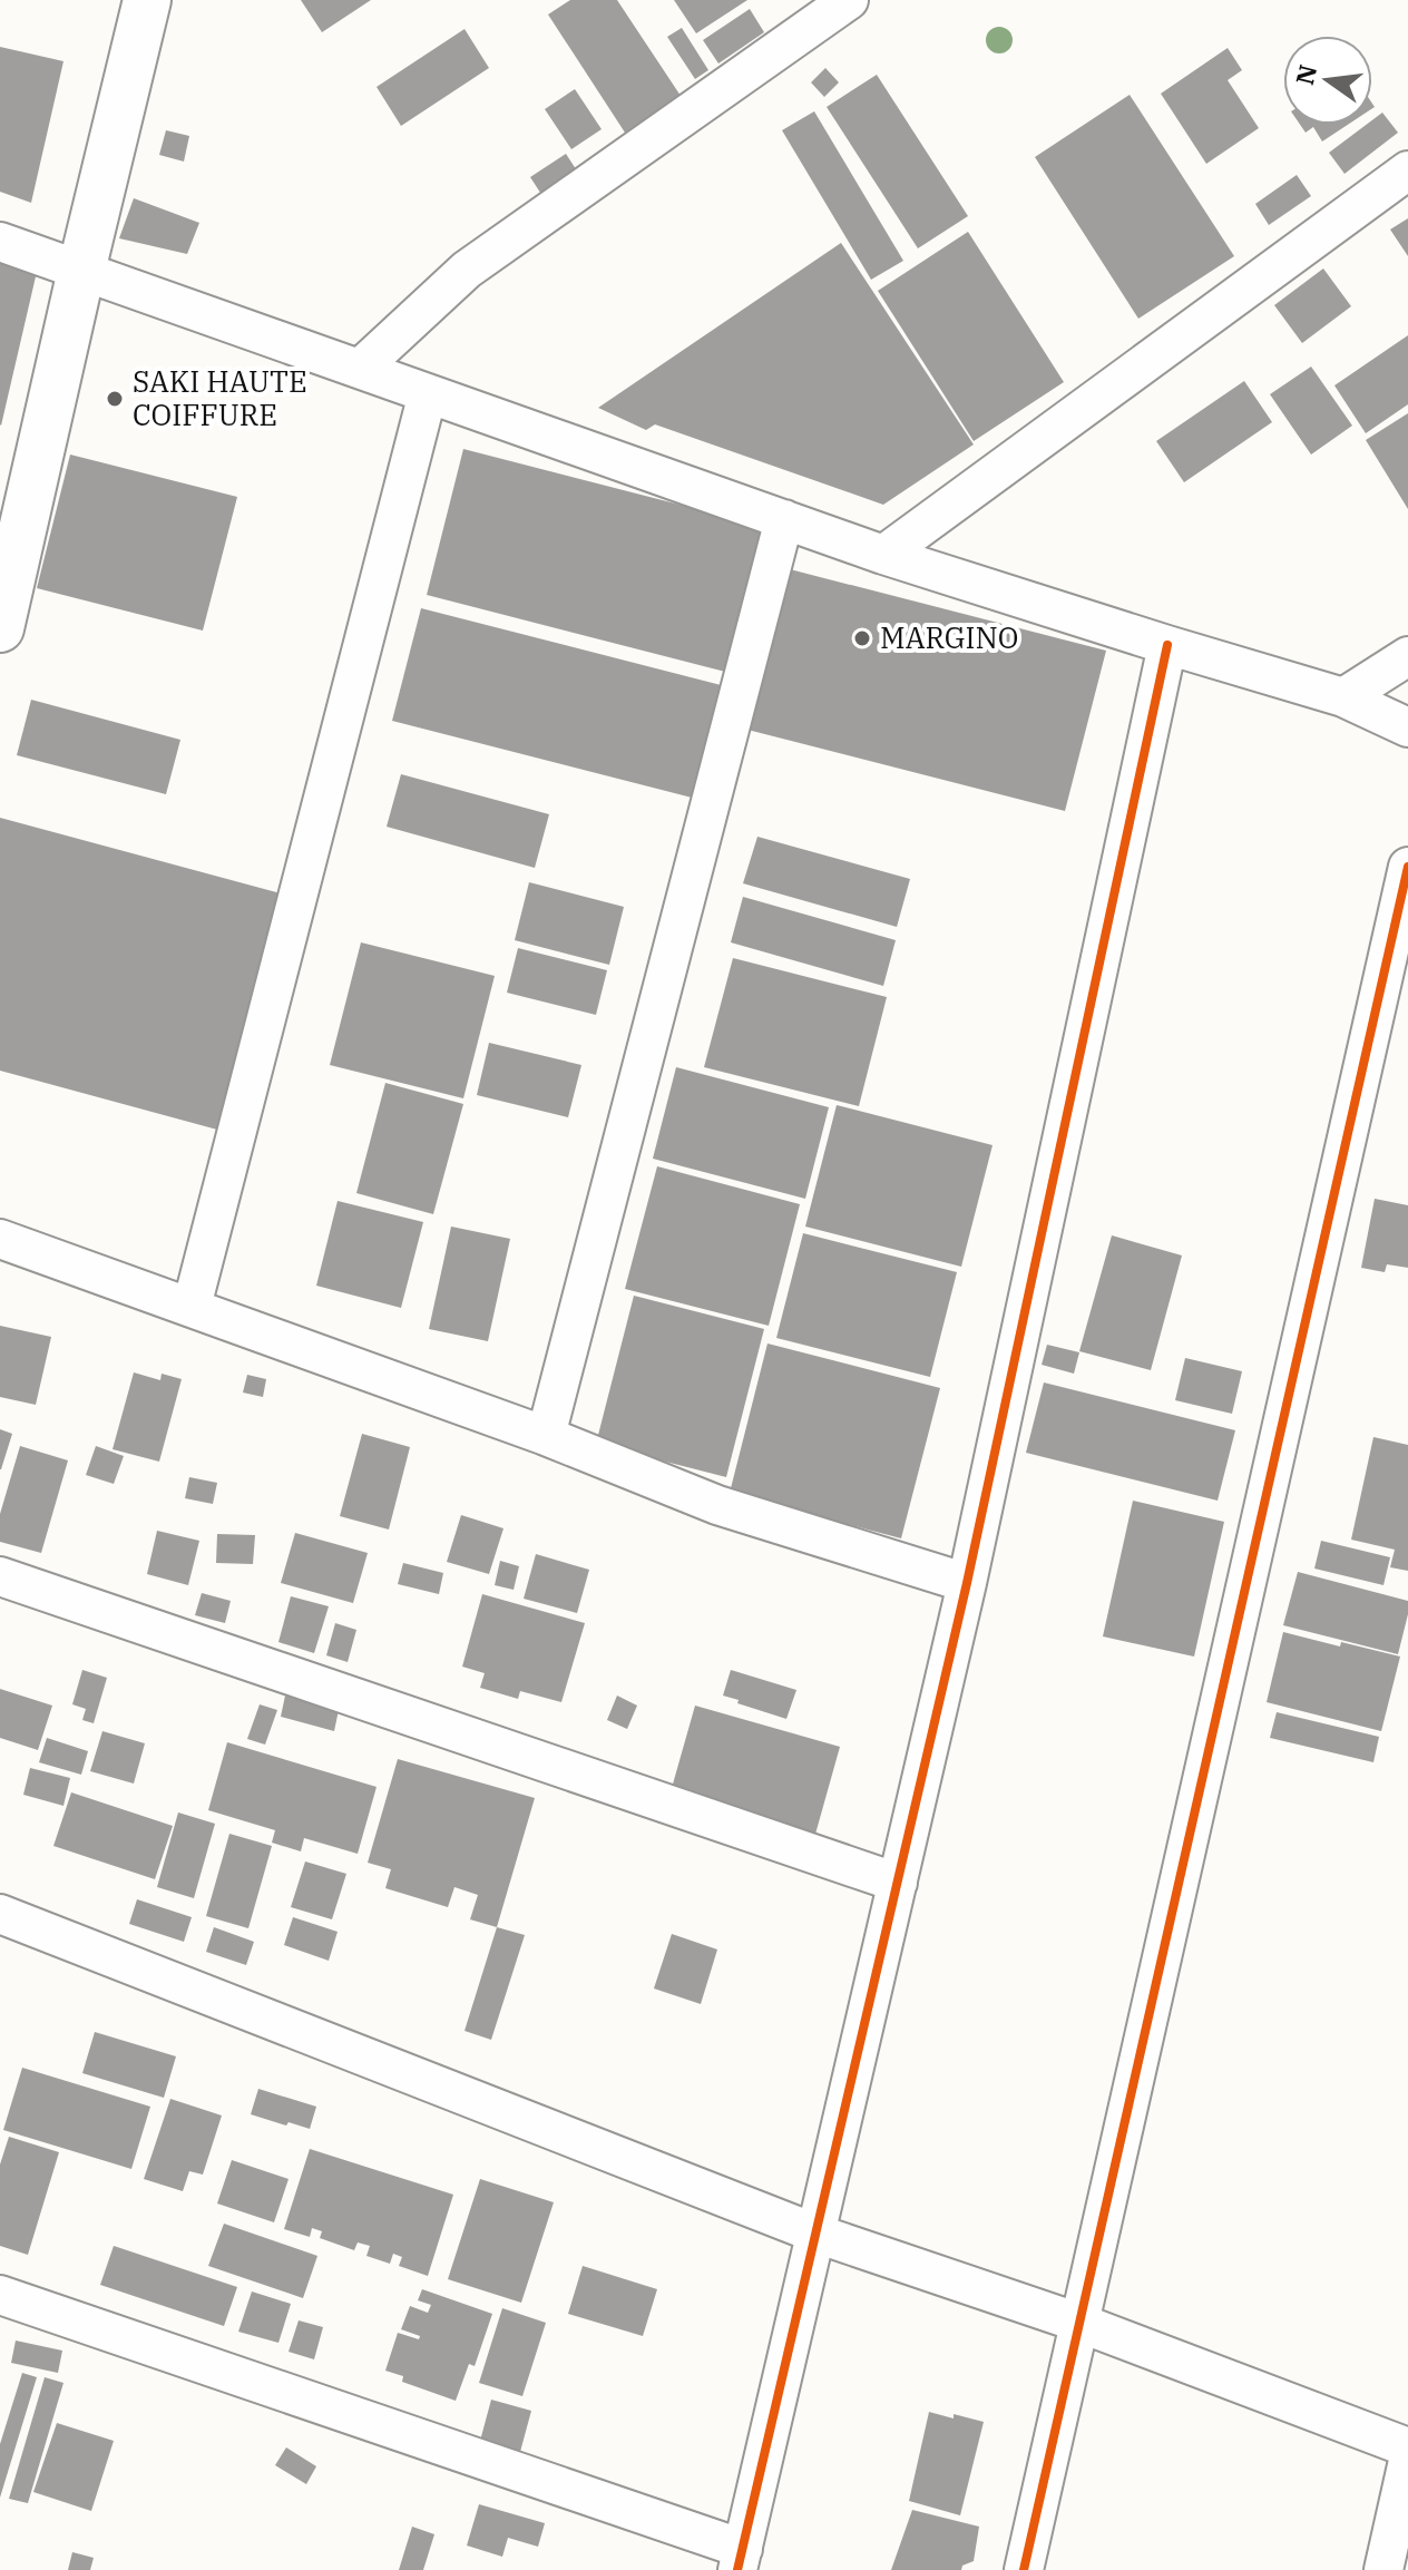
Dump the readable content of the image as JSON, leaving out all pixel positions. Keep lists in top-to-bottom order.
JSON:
{
  "places": ["SAKI HAUTE COIFFURE", "MARGINO"],
  "north": "left"
}
